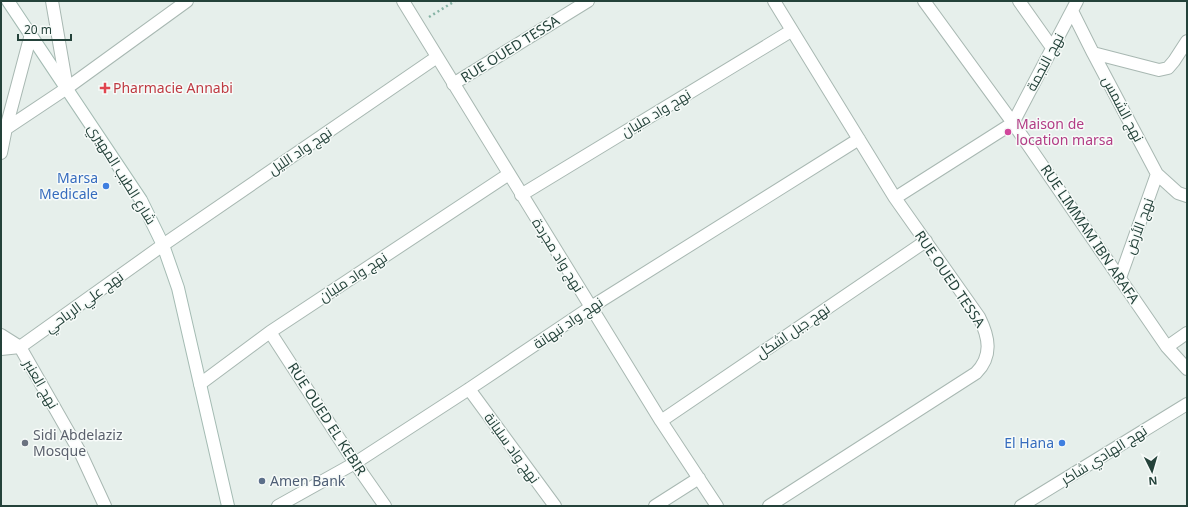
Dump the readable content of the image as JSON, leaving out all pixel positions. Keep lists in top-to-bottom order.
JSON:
{
  "streets": {
    "street": [
      "RUE OUED TESSA",
      "نهج النجمة",
      "نهج الشمس",
      "نهج واد مليان",
      "نهج واد الليل",
      "شارع الطيب المهيري",
      "نهج الأرض",
      "RUE LIMMAM IBN ARAFA",
      "نهج واد مجردة",
      "نهج علي الرياحي",
      "نهج واد نبهانة",
      "نهج جبل اشكل",
      "نهج العنبر",
      "RUE OUED EL KEBIR",
      "نهج واد سليانة",
      "نهج الهادي شاكر"
    ]
  },
  "crossings": [
    ["RUE OUED TESSA", "نهج واد مليان"],
    ["RUE OUED TESSA", "نهج واد مجردة"],
    ["RUE OUED TESSA", "نهج واد نبهانة"],
    ["RUE OUED TESSA", "نهج جبل اشكل"],
    ["نهج النجمة", "نهج الشمس"],
    ["نهج النجمة", "RUE LIMMAM IBN ARAFA"],
    ["نهج الشمس", "نهج الأرض"],
    ["نهج واد مليان", "شارع الطيب المهيري"],
    ["نهج واد مليان", "نهج واد مجردة"],
    ["نهج واد مليان", "RUE OUED EL KEBIR"],
    ["نهج واد الليل", "شارع الطيب المهيري"],
    ["نهج واد الليل", "نهج واد مجردة"],
    ["نهج واد الليل", "نهج علي الرياحي"],
    ["شارع الطيب المهيري", "نهج علي الرياحي"],
    ["نهج الأرض", "RUE LIMMAM IBN ARAFA"],
    ["نهج واد مجردة", "نهج واد نبهانة"],
    ["نهج واد مجردة", "نهج جبل اشكل"],
    ["نهج علي الرياحي", "نهج العنبر"],
    ["نهج واد نبهانة", "RUE OUED EL KEBIR"],
    ["نهج واد نبهانة", "نهج واد سليانة"]
  ],
  "places": {
    "health": ["Pharmacie Annabi"],
    "other": [
      "Maison de location marsa",
      "Marsa Medicale",
      "Sidi Abdelaziz Mosque",
      "El Hana",
      "Amen Bank"
    ]
  },
  "scale_bar": "20 m",
  "north": "bottom"
}
